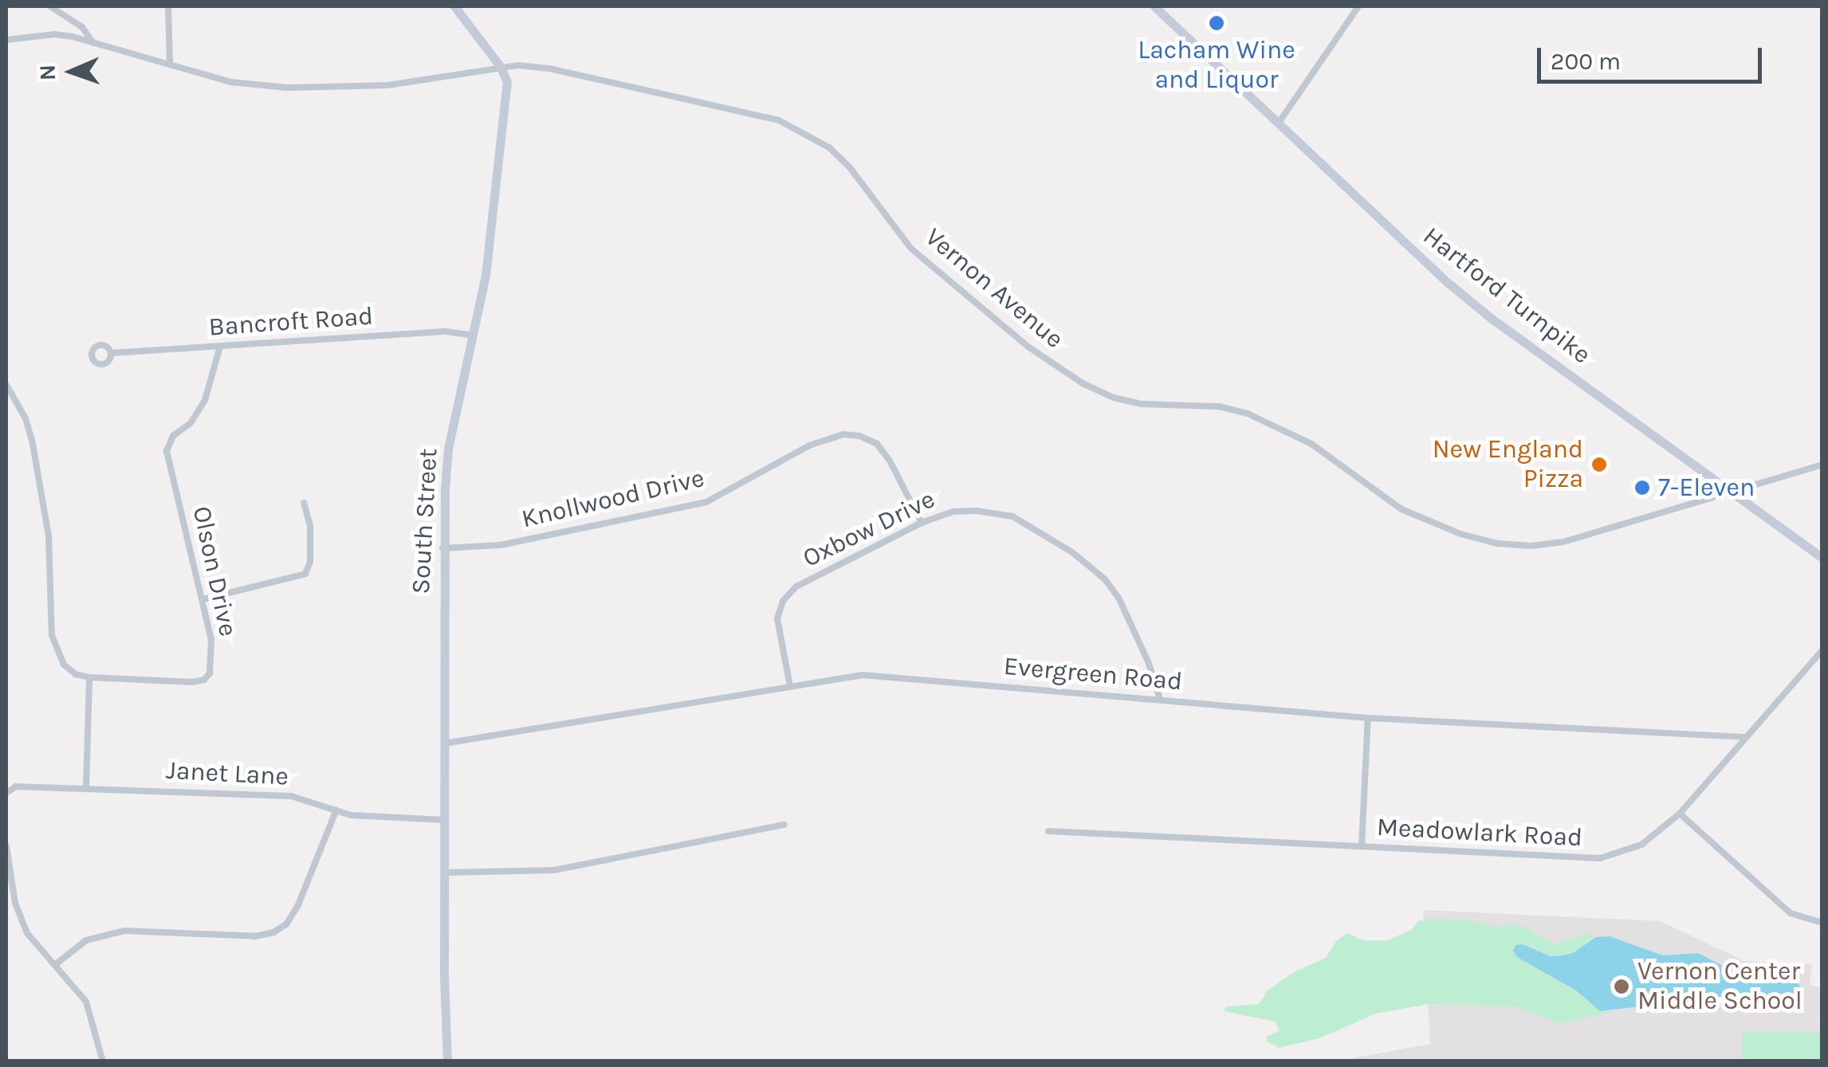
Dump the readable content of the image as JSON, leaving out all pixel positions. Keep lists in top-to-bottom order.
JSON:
{
  "streets": {
    "street": [
      "Vernon Avenue",
      "Hartford Turnpike",
      "Bancroft Road",
      "Knollwood Drive",
      "South Street",
      "Oxbow Drive",
      "Olson Drive",
      "Evergreen Road",
      "Janet Lane",
      "Meadowlark Road"
    ]
  },
  "crossings": [
    ["Vernon Avenue", "Hartford Turnpike"],
    ["Vernon Avenue", "South Street"],
    ["Bancroft Road", "South Street"],
    ["Bancroft Road", "Olson Drive"],
    ["Knollwood Drive", "South Street"],
    ["Knollwood Drive", "Oxbow Drive"],
    ["South Street", "Evergreen Road"],
    ["South Street", "Janet Lane"],
    ["Oxbow Drive", "Evergreen Road"],
    ["Evergreen Road", "Meadowlark Road"]
  ],
  "places": [
    "Lacham Wine and Liquor",
    "New England Pizza",
    "7-Eleven",
    "Vernon Center Middle School"
  ],
  "scale_bar": "200 m",
  "north": "left"
}
